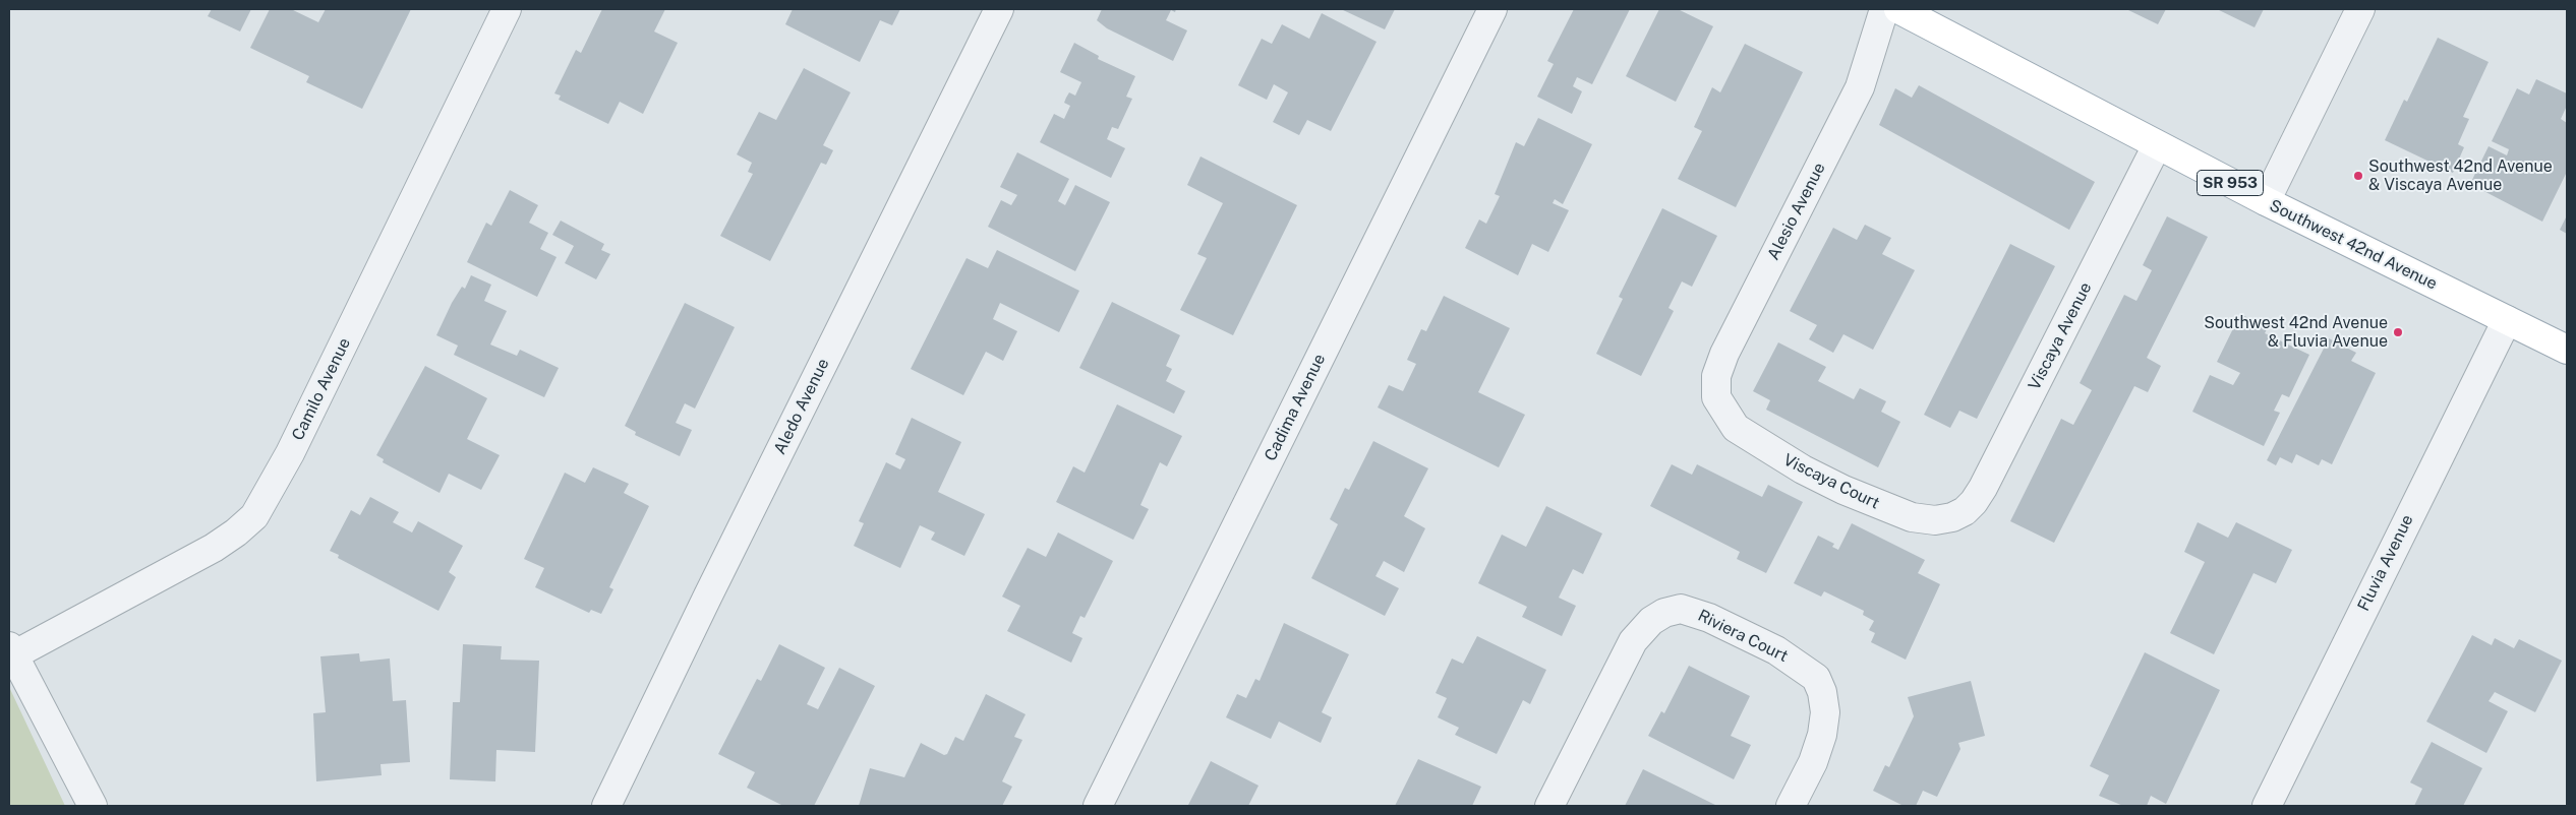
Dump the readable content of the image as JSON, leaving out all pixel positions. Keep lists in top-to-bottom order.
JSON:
{
  "streets": {
    "main road": ["SR 953", "Southwest 42nd Avenue"],
    "street": [
      "Alesio Avenue",
      "Viscaya Avenue",
      "Camilo Avenue",
      "Aledo Avenue",
      "Cadima Avenue",
      "Viscaya Court",
      "Fluvia Avenue",
      "Riviera Court"
    ]
  },
  "crossings": [
    ["Alesio Avenue", "Viscaya Court"],
    ["Southwest 42nd Avenue", "Viscaya Avenue"],
    ["Southwest 42nd Avenue", "Fluvia Avenue"],
    ["Viscaya Avenue", "Viscaya Court"]
  ],
  "places": ["Southwest 42nd Avenue & Viscaya Avenue", "Southwest 42nd Avenue & Fluvia Avenue"]
}
